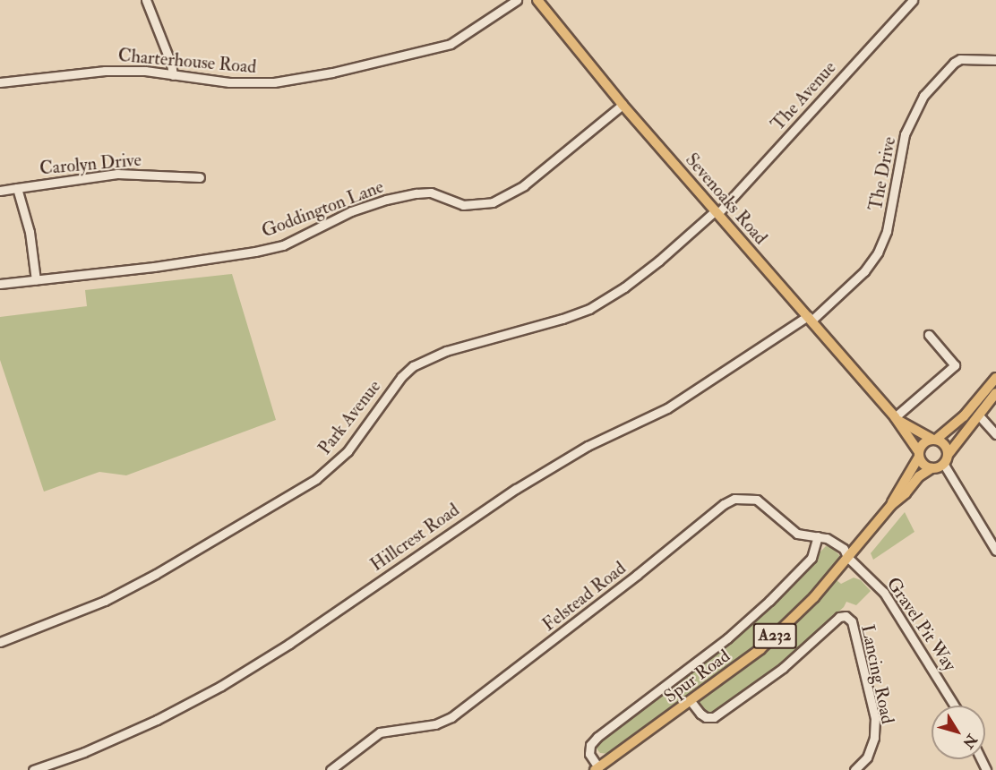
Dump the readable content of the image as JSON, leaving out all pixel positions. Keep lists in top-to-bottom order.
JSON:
{
  "streets": {
    "main road": ["Sevenoaks Road", "A232", "Spur Road"],
    "street": [
      "Charterhouse Road",
      "The Avenue",
      "Carolyn Drive",
      "The Drive",
      "Goddington Lane",
      "Park Avenue",
      "Hillcrest Road",
      "Felstead Road",
      "Gravel Pit Way",
      "Lancing Road"
    ]
  },
  "crossings": [
    ["The Avenue", "Sevenoaks Road"],
    ["The Avenue", "Park Avenue"],
    ["The Drive", "Sevenoaks Road"],
    ["The Drive", "Hillcrest Road"],
    ["Sevenoaks Road", "Goddington Lane"],
    ["Sevenoaks Road", "Park Avenue"],
    ["Sevenoaks Road", "Hillcrest Road"],
    ["Sevenoaks Road", "Spur Road"],
    ["Felstead Road", "Gravel Pit Way"],
    ["Felstead Road", "Spur Road"],
    ["Gravel Pit Way", "Spur Road"],
    ["Lancing Road", "Spur Road"]
  ],
  "north": "bottom right"
}
